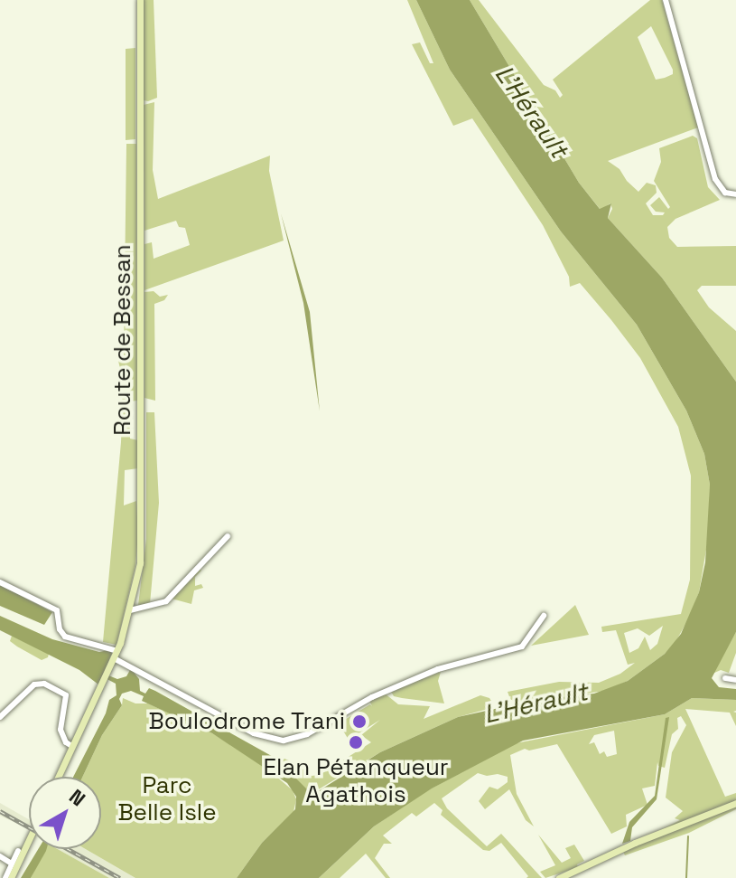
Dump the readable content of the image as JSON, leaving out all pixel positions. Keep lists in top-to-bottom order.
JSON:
{
  "streets": {
    "main road": ["Route de Bessan"]
  },
  "water": ["L'Hérault"],
  "parks": ["Parc Belle Isle"],
  "places": ["Boulodrome Trani", "Elan Pétanqueur Agathois"],
  "north": "top right"
}
